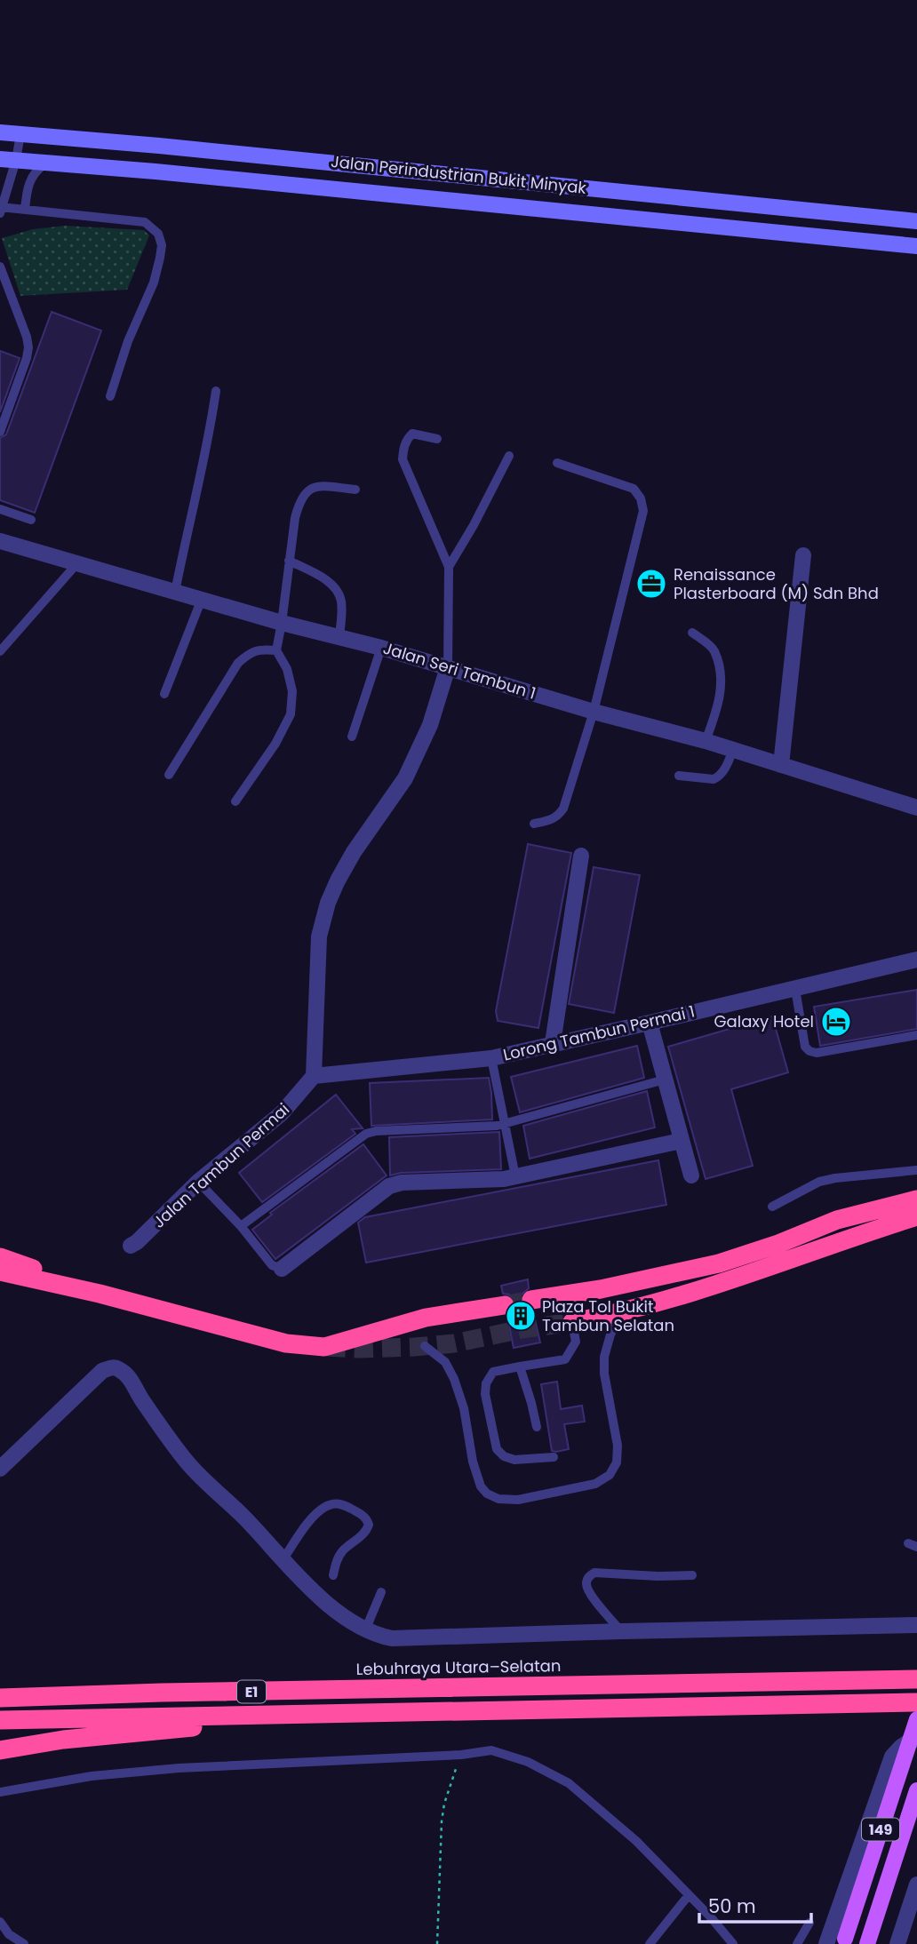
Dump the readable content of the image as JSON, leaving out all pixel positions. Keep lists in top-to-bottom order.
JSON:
{
  "streets": {
    "highway": ["Lebuhraya Utara–Selatan", "E1"],
    "main road": ["Jalan Perindustrian Bukit Minyak", "149"],
    "street": ["Jalan Seri Tambun 1", "Lorong Tambun Permai 1", "Jalan Tambun Permai"]
  },
  "crossings": [
    ["Lorong Tambun Permai 1", "Jalan Tambun Permai"]
  ],
  "places": {
    "office": ["Renaissance Plasterboard (M) Sdn Bhd"],
    "hotel": ["Galaxy Hotel"],
    "building": ["Plaza Tol Bukit Tambun Selatan"]
  },
  "scale_bar": "50 m"
}
